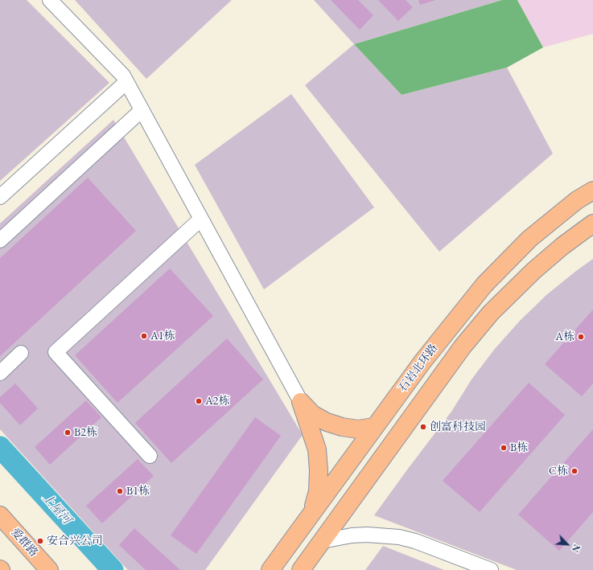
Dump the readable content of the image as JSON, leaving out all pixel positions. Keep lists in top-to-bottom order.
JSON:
{
  "streets": {
    "main road": ["石岩北环路", "爱群路"]
  },
  "water": ["上屋河"],
  "places": [
    "A1栋",
    "A栋",
    "A2栋",
    "创富科技园",
    "B2栋",
    "B栋",
    "C栋",
    "B1栋",
    "安合兴公司"
  ],
  "north": "bottom right"
}
